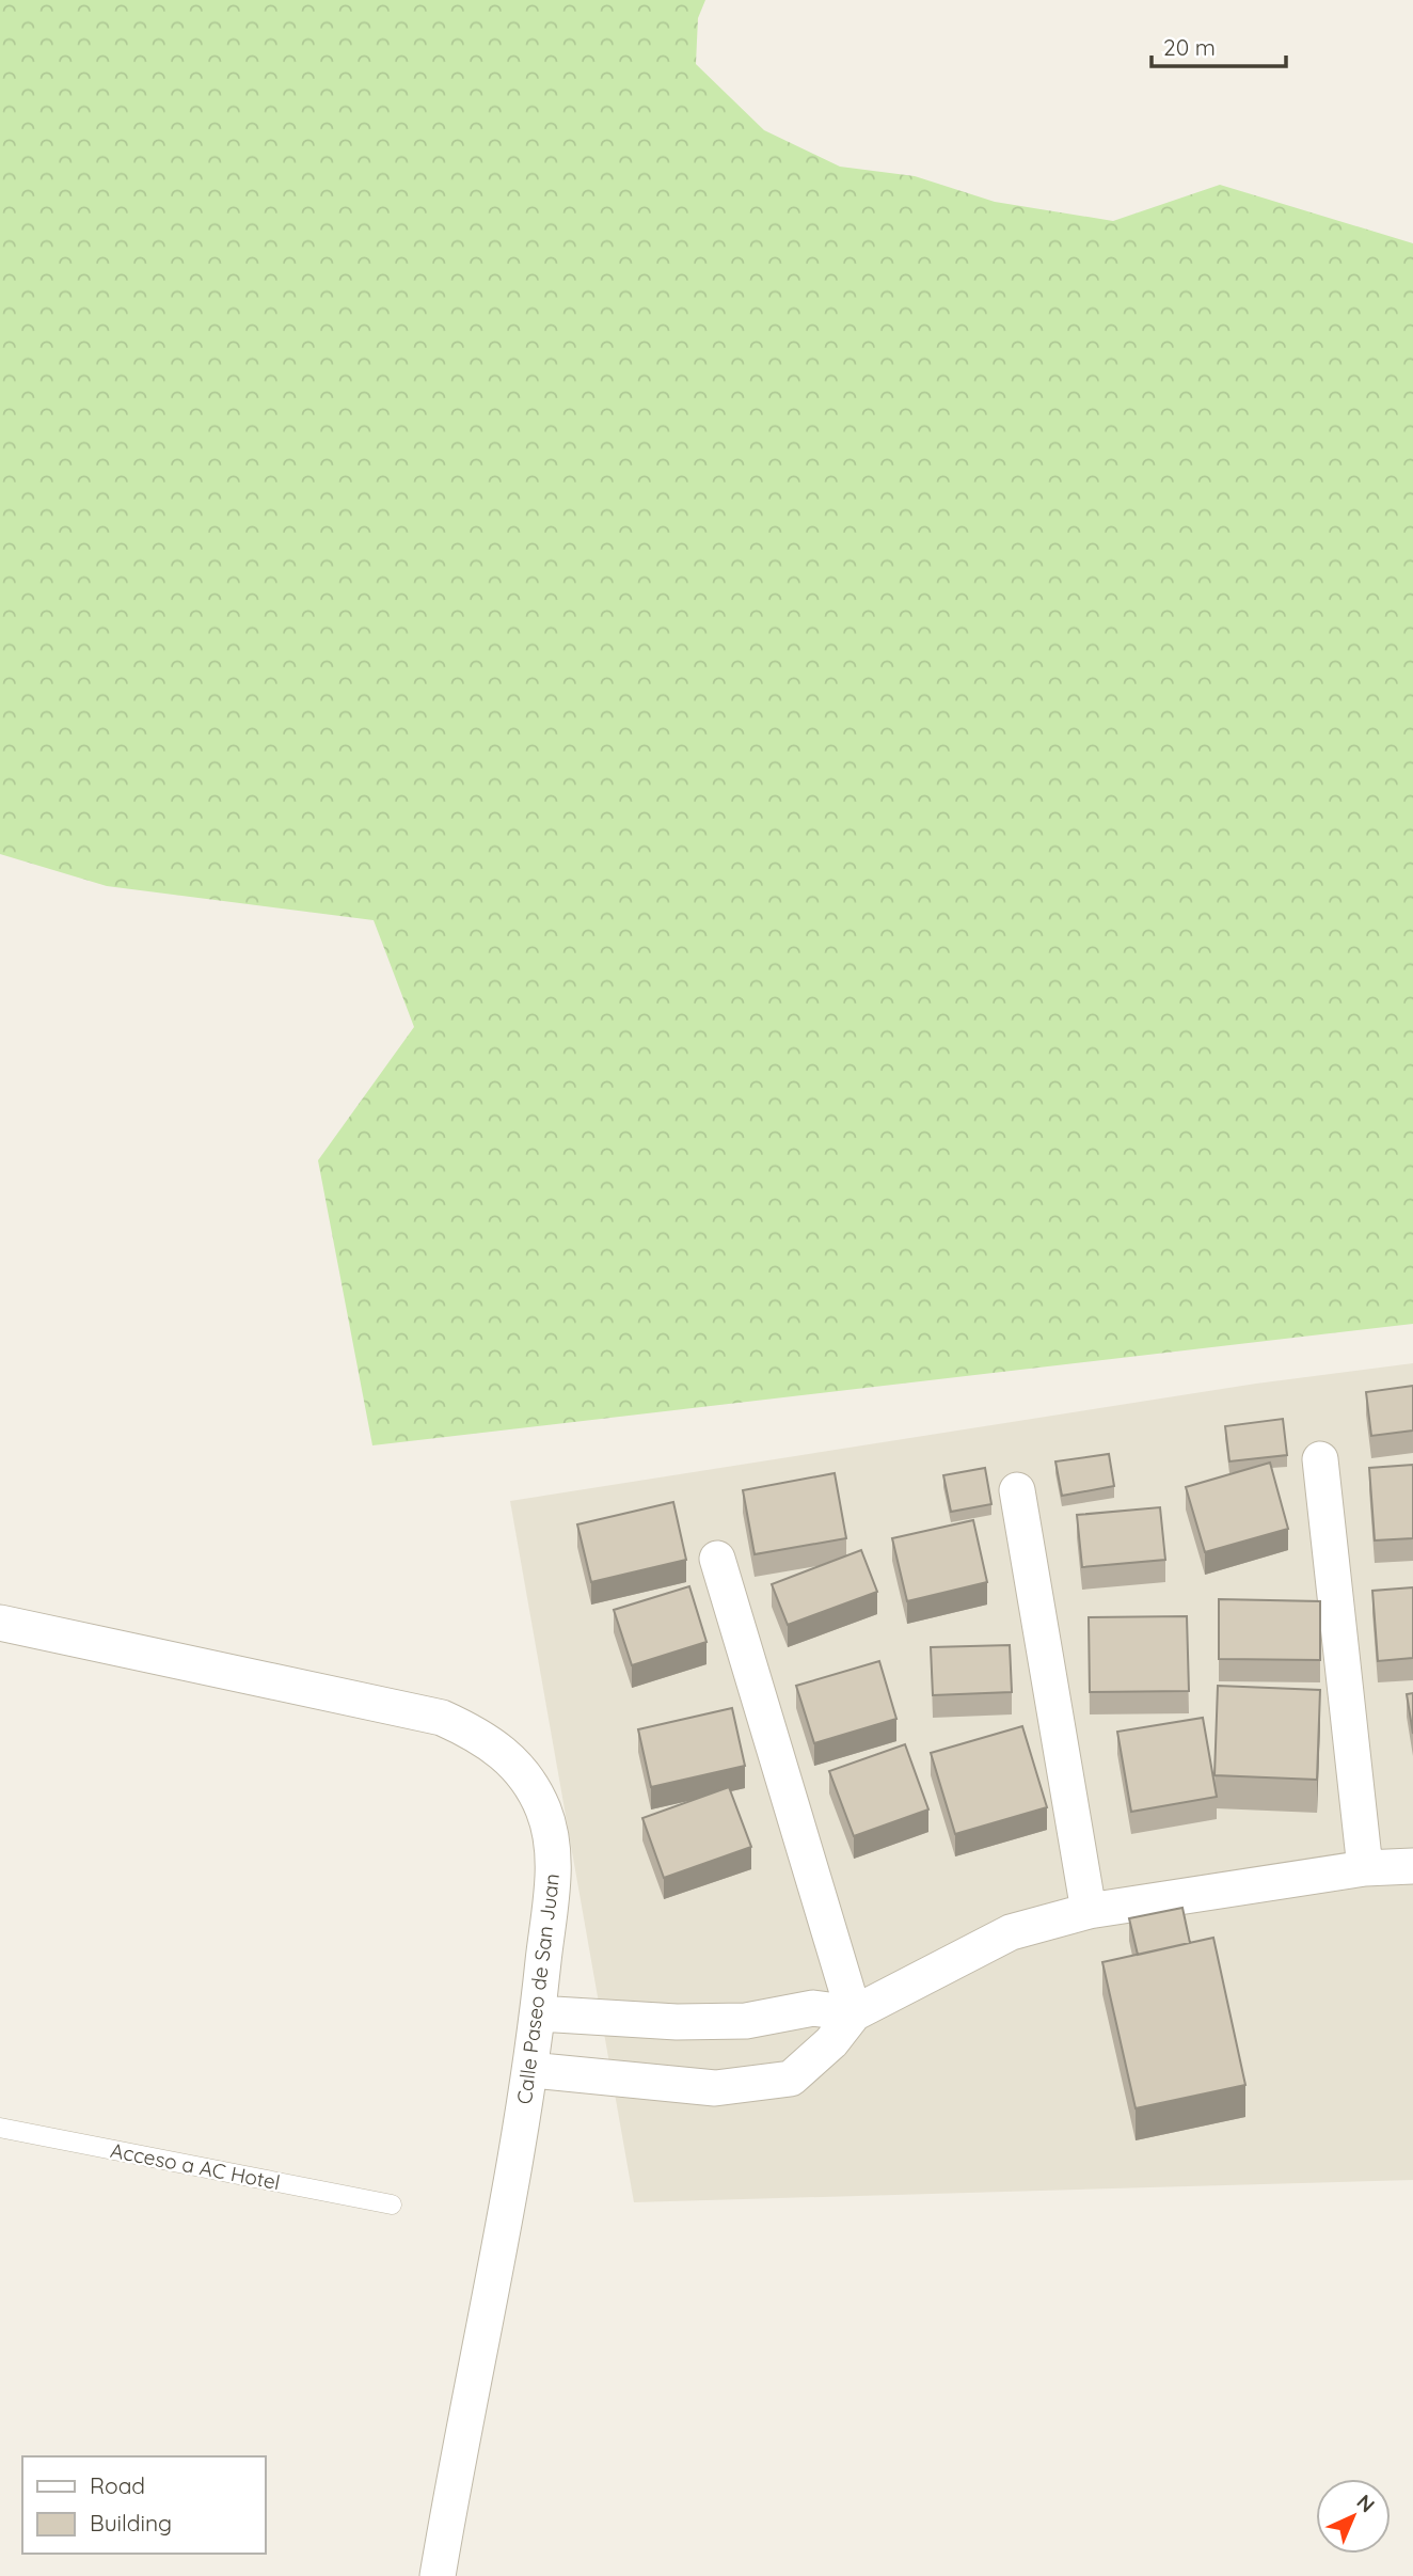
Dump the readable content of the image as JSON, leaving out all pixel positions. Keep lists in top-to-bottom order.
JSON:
{
  "streets": {
    "street": ["Calle Paseo de San Juan"],
    "lane": ["Acceso a AC Hotel"]
  },
  "legend": ["Road", "Building"],
  "scale_bar": "20 m",
  "north": "top right"
}
